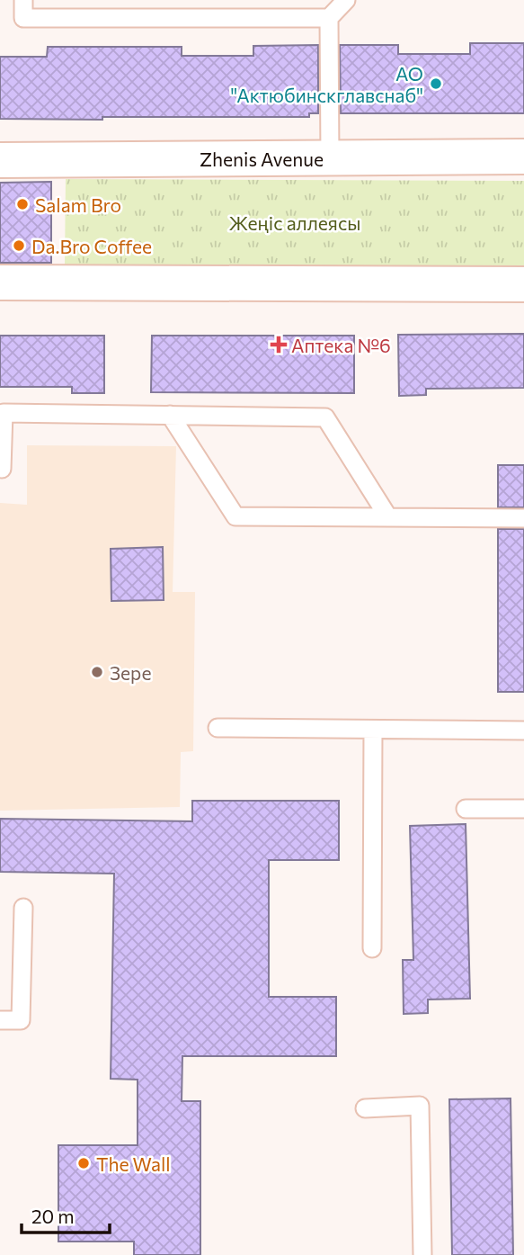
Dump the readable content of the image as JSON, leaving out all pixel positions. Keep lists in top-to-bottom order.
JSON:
{
  "streets": {
    "street": ["Zhenis Avenue"]
  },
  "parks": ["Жеңіс аллеясы"],
  "places": {
    "other": [
      "АО \"Актюбинскглавснаб\"",
      "Salam Bro",
      "Da.Bro Coffee",
      "Зере",
      "The Wall"
    ],
    "health": ["Аптека №6"]
  },
  "scale_bar": "20 m"
}
